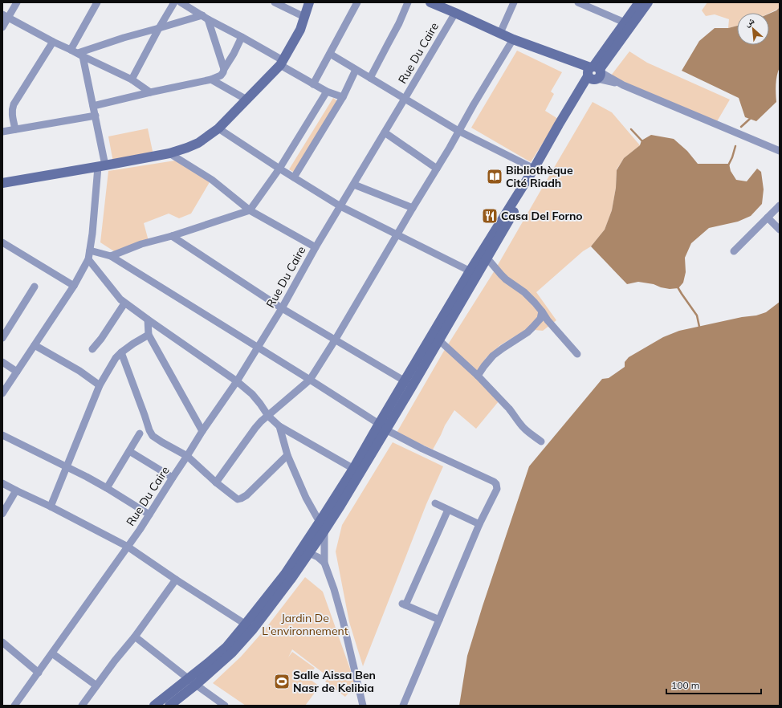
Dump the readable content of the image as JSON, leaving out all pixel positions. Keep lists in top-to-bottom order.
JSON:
{
  "streets": {
    "street": ["Rue Du Caire"]
  },
  "parks": ["Jardin De L'environnement"],
  "places": {
    "library": ["Bibliothèque Cité Riadh"],
    "restaurant": ["Casa Del Forno"],
    "sports": ["Salle Aissa Ben Nasr de Kelibia"]
  },
  "scale_bar": "100 m",
  "north": "top left"
}
